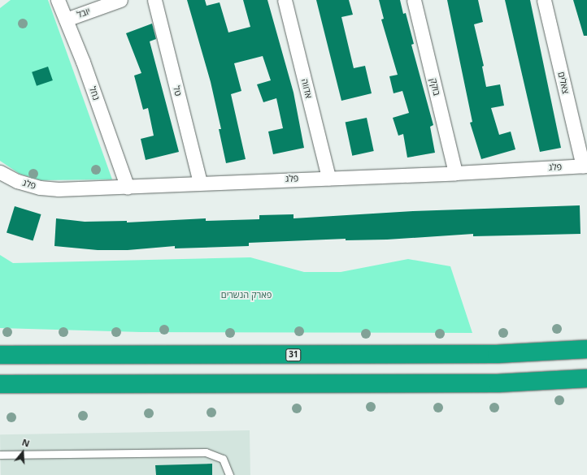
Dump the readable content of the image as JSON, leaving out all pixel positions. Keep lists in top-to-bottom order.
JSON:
{
  "streets": {
    "highway": ["31"],
    "street": [
      "יובל",
      "צאלים",
      "בוקק",
      "אדווה",
      "טל",
      "נחל",
      "פלג"
    ]
  },
  "crossings": [
    ["יובל", "נחל"],
    ["צאלים", "פלג"],
    ["בוקק", "פלג"],
    ["אדווה", "פלג"],
    ["טל", "פלג"],
    ["נחל", "פלג"]
  ],
  "parks": ["פארק הנשרים"],
  "north": "top"
}
